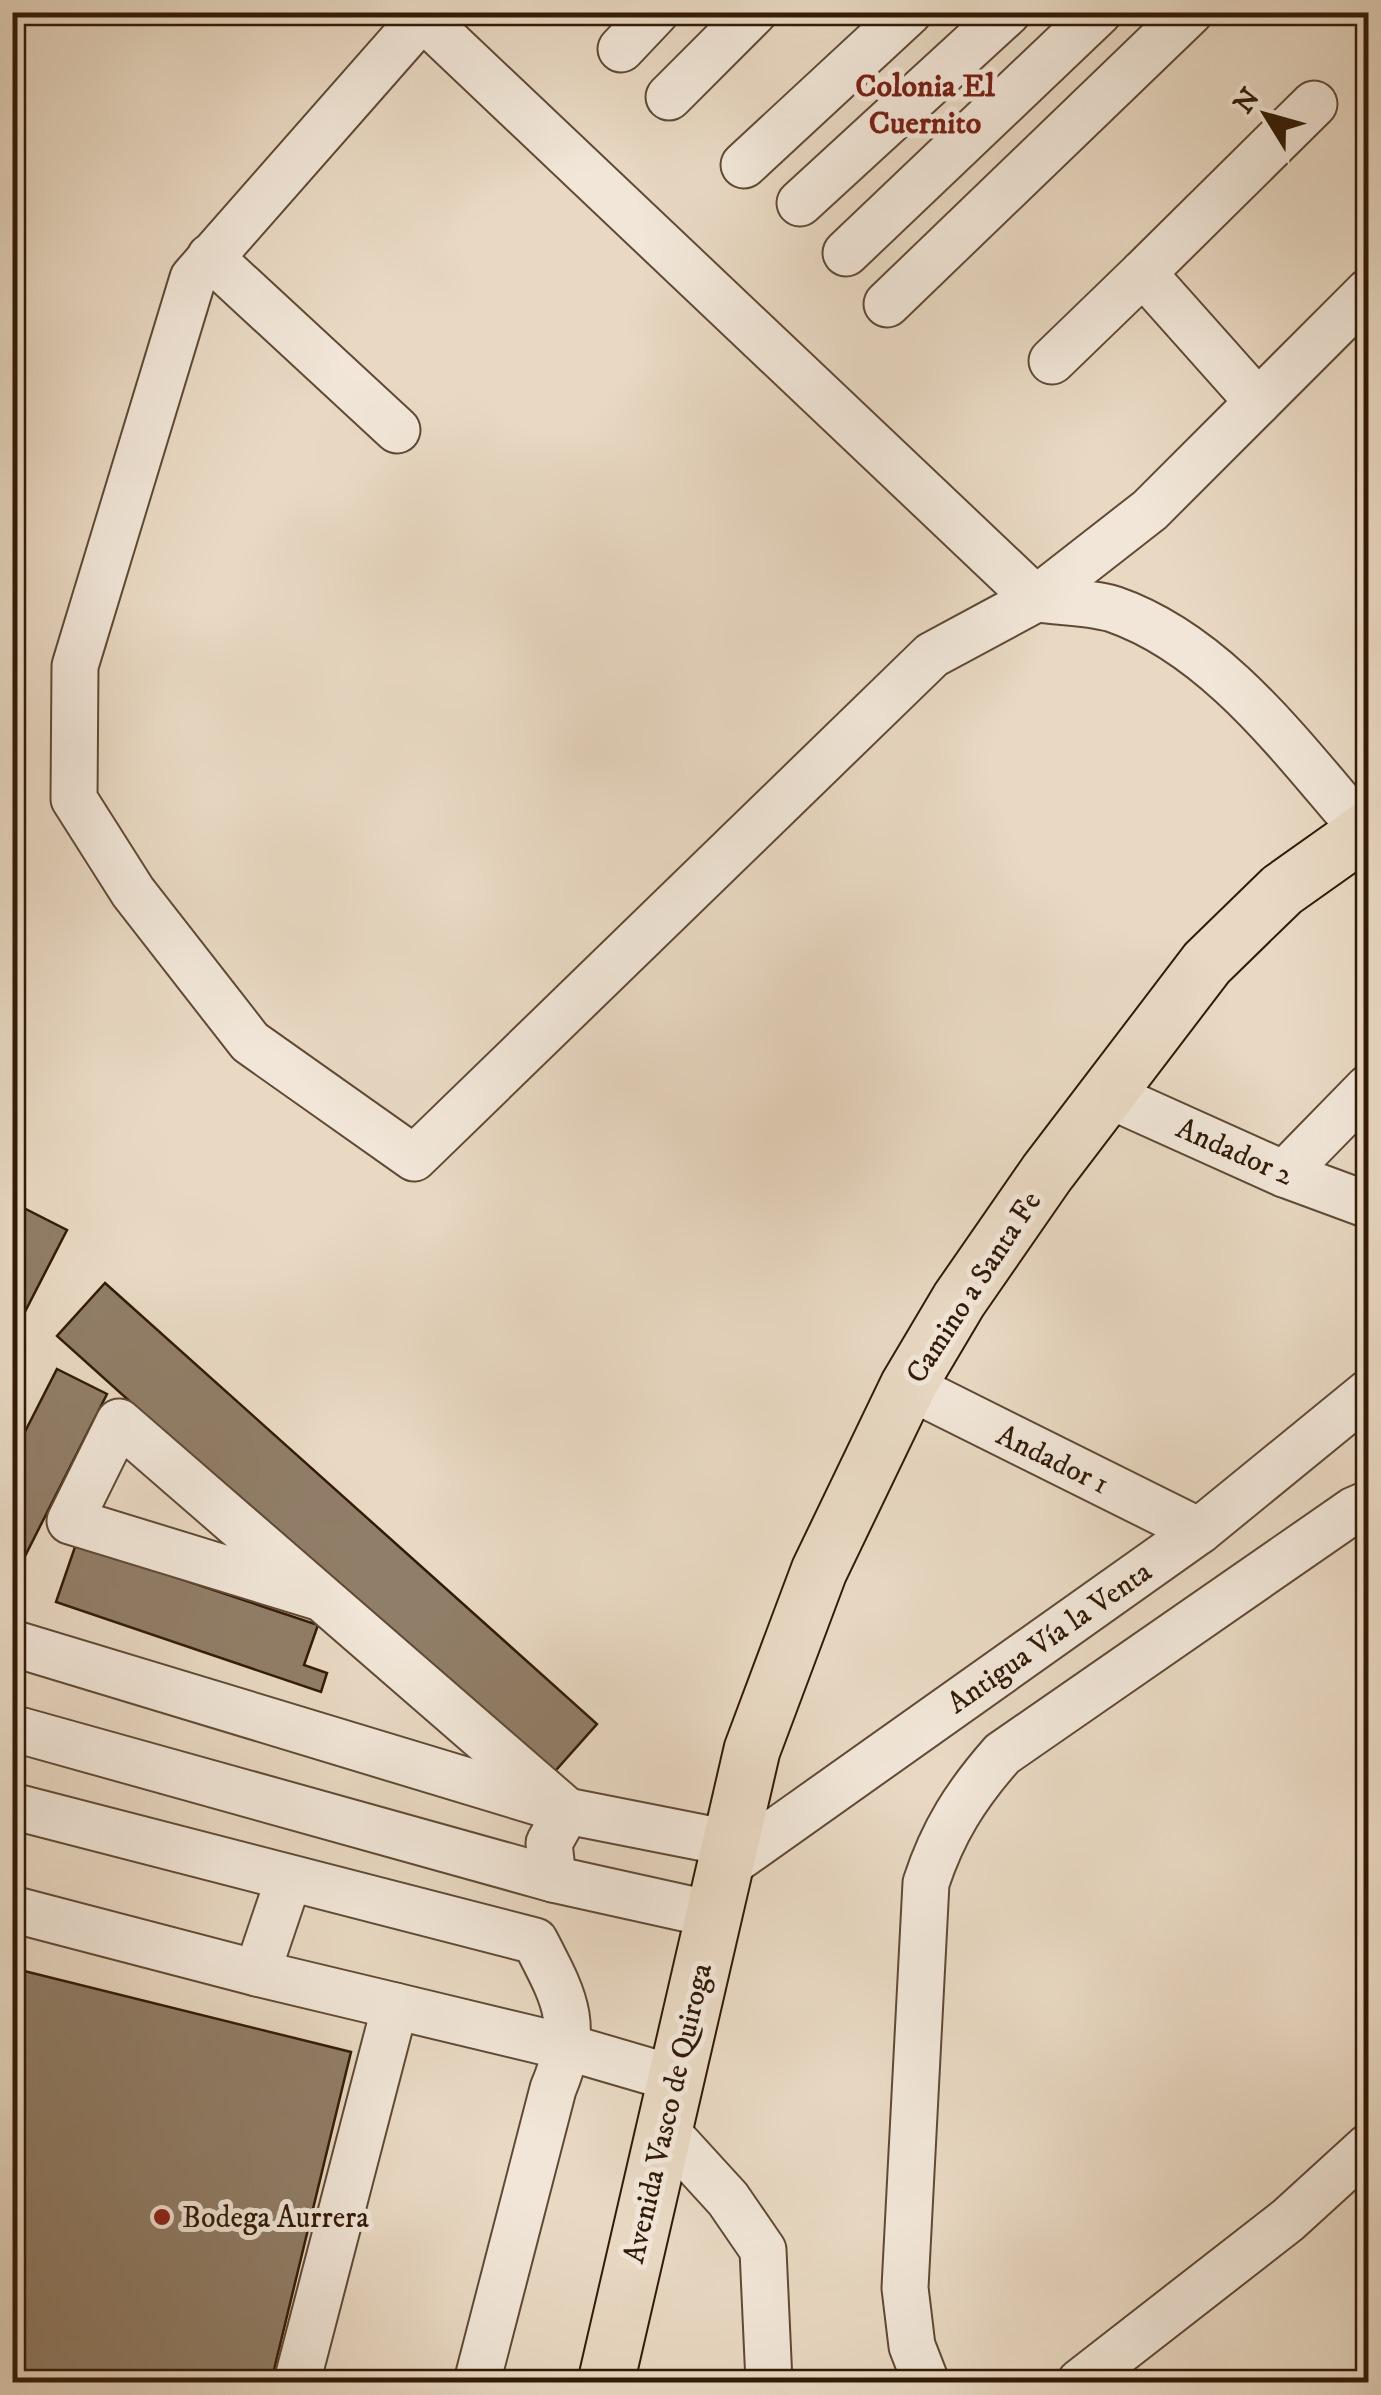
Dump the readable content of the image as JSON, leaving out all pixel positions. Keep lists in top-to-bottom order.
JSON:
{
  "streets": {
    "main road": ["Camino a Santa Fe", "Avenida Vasco de Quiroga"],
    "street": ["Andador 2", "Andador 1", "Antigua Vía la Venta"]
  },
  "crossings": [
    ["Andador 2", "Camino a Santa Fe"],
    ["Camino a Santa Fe", "Andador 1"],
    ["Camino a Santa Fe", "Antigua Vía la Venta"],
    ["Camino a Santa Fe", "Avenida Vasco de Quiroga"],
    ["Andador 1", "Antigua Vía la Venta"],
    ["Antigua Vía la Venta", "Avenida Vasco de Quiroga"]
  ],
  "districts": ["Colonia El Cuernito"],
  "places": ["Bodega Aurrera"],
  "north": "top left"
}
